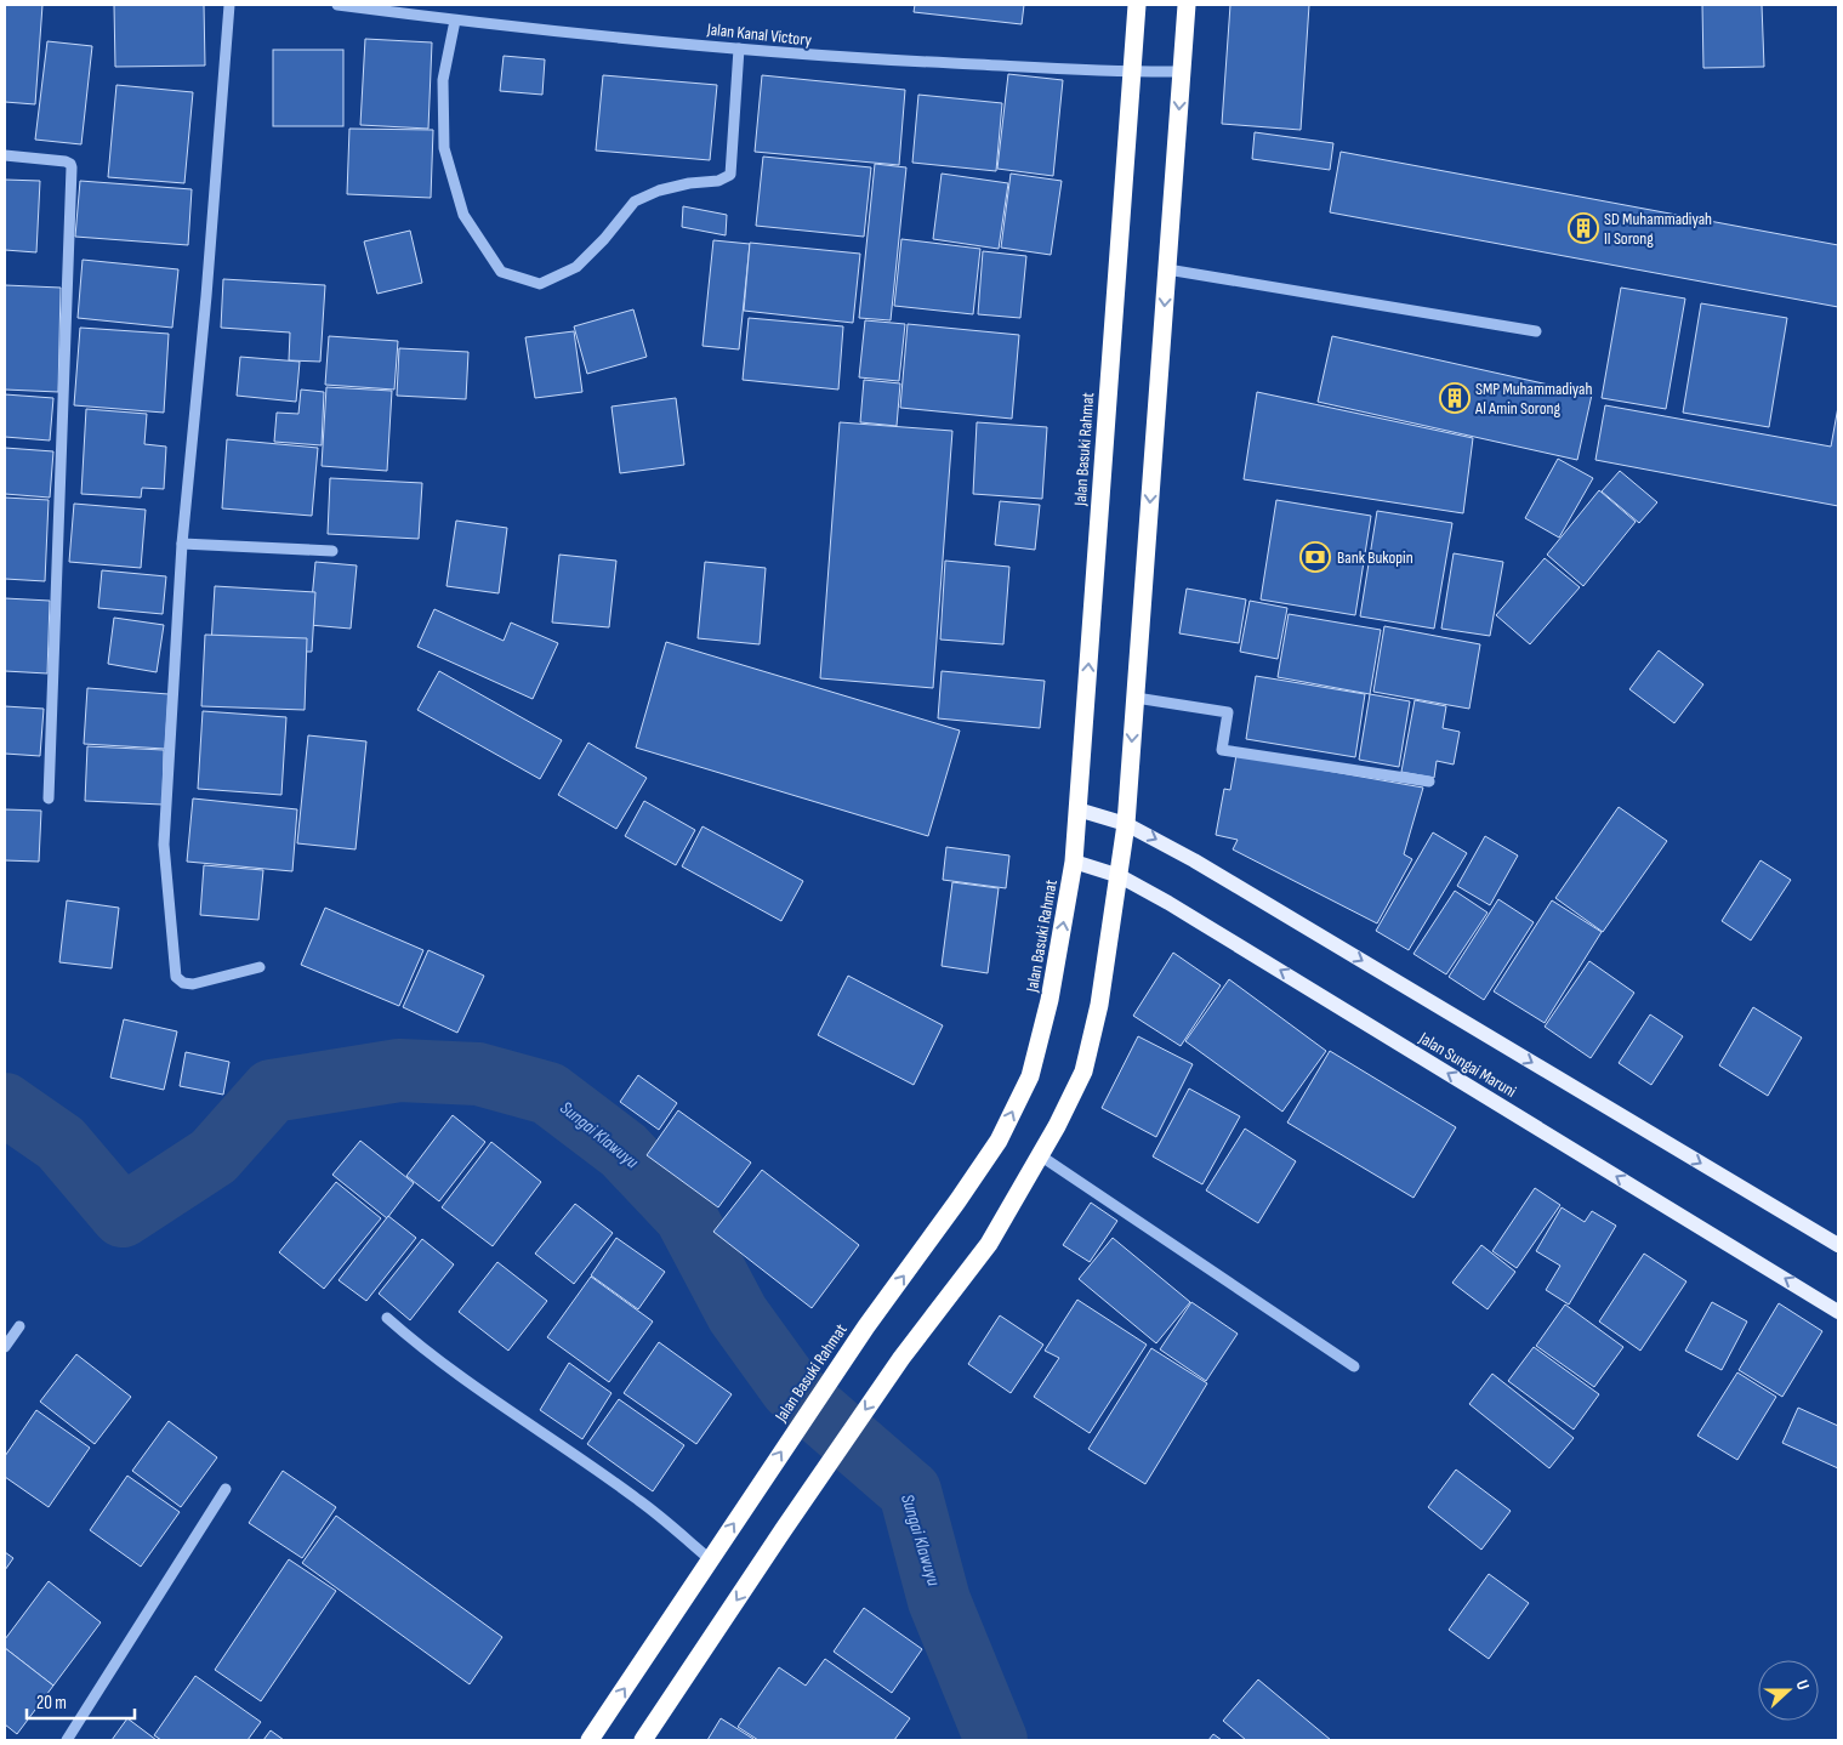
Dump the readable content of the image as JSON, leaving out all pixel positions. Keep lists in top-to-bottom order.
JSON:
{
  "streets": {
    "highway": ["Jalan Basuki Rahmat"],
    "main road": ["Jalan Sungai Maruni"],
    "street": ["Jalan Kanal Victory"]
  },
  "crossings": [
    ["Jalan Kanal Victory", "Jalan Basuki Rahmat"],
    ["Jalan Basuki Rahmat", "Jalan Sungai Maruni"]
  ],
  "water": ["Sungai Klawuyu"],
  "places": {
    "building": ["SD Muhammadiyah II Sorong", "SMP Muhammadiyah Al Amin Sorong"],
    "bank": ["Bank Bukopin"]
  },
  "scale_bar": "20 m",
  "north": "right"
}
